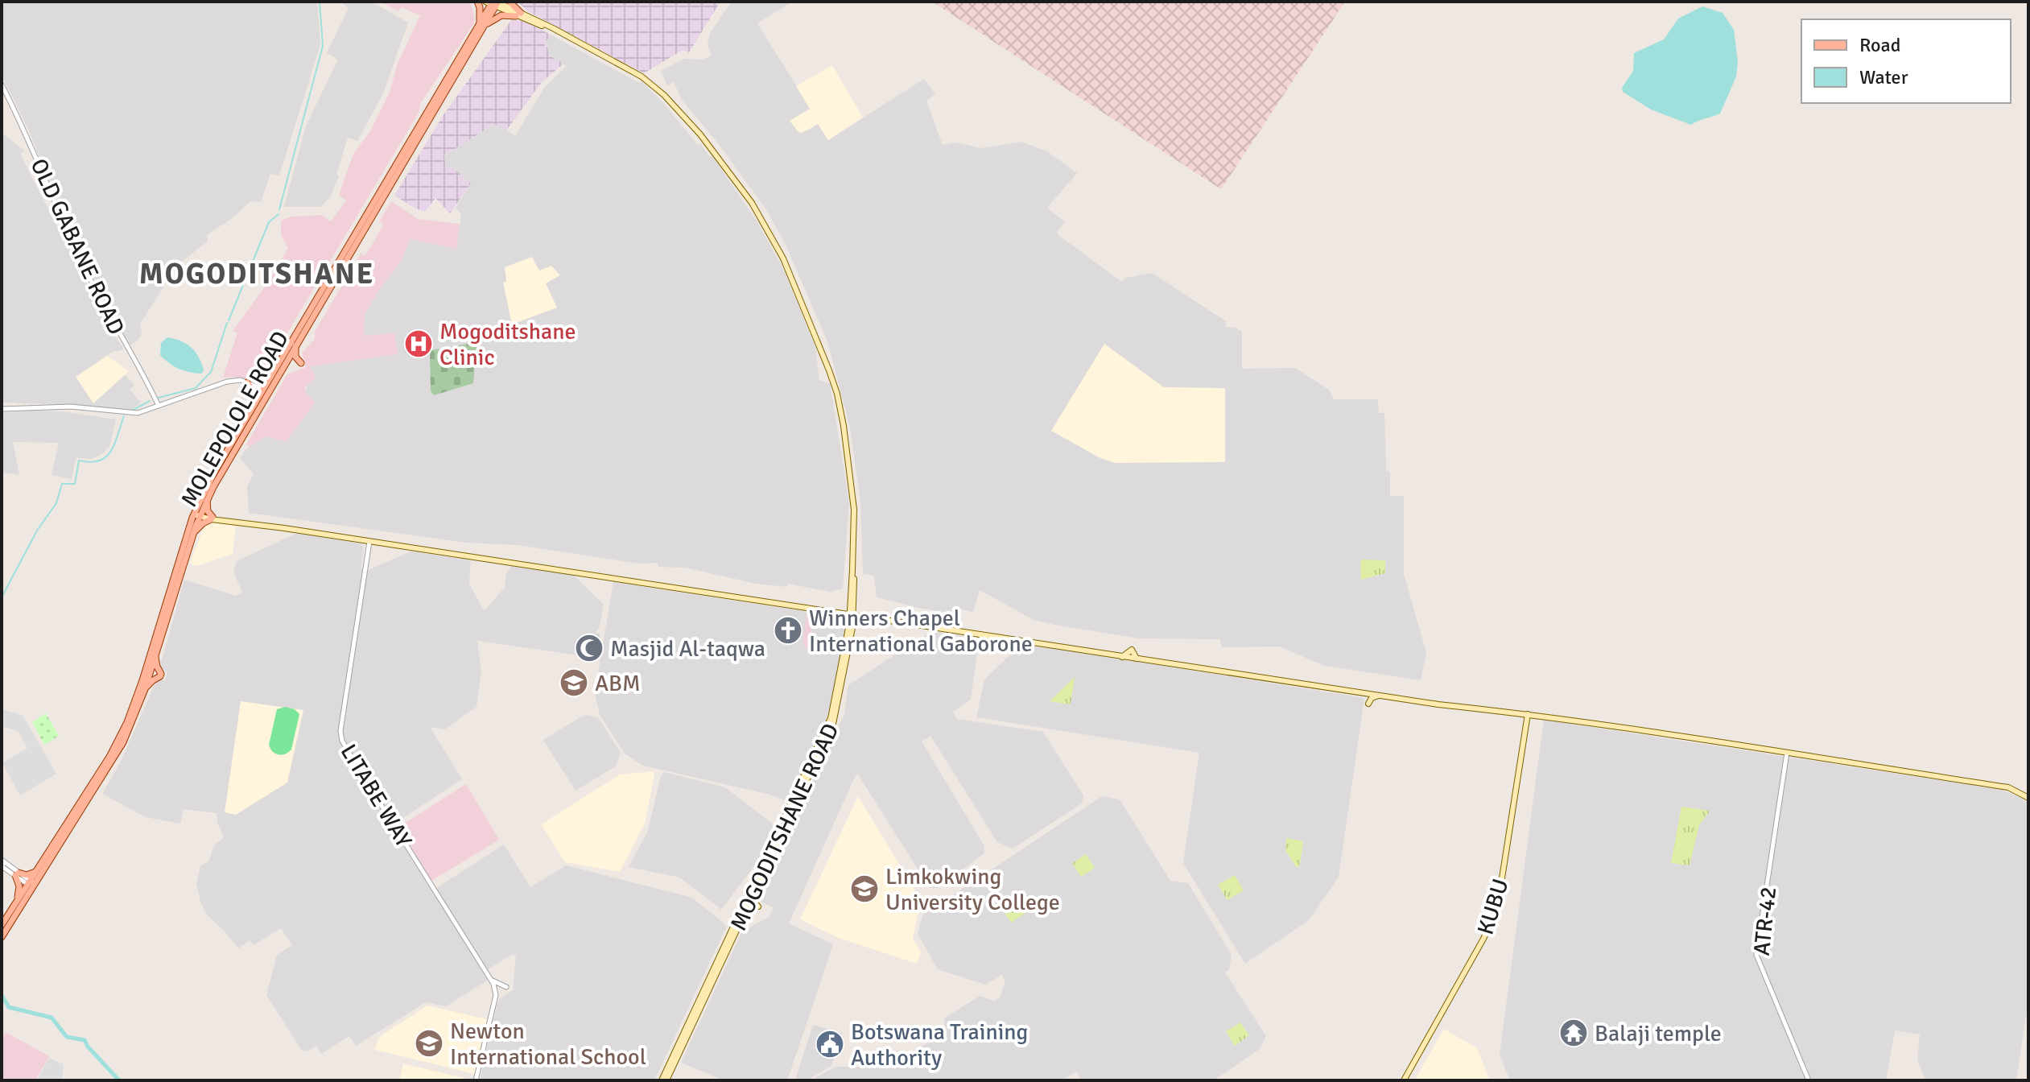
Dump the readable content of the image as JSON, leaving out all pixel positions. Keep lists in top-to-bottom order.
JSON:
{
  "streets": {
    "main road": ["MOLEPOLOLE ROAD", "MOGODITSHANE ROAD", "KUBU"],
    "street": ["OLD GABANE ROAD", "LITABE WAY", "ATR-42"]
  },
  "districts": ["MOGODITSHANE"],
  "places": {
    "hospital": ["Mogoditshane Clinic"],
    "church": ["Winners Chapel International Gaborone"],
    "mosque": ["Masjid Al-taqwa"],
    "school or university": ["ABM", "Limkokwing University College", "Newton International School"],
    "temple": ["Balaji temple"],
    "public building": ["Botswana Training Authority"]
  },
  "legend": ["Road", "Water"]
}
